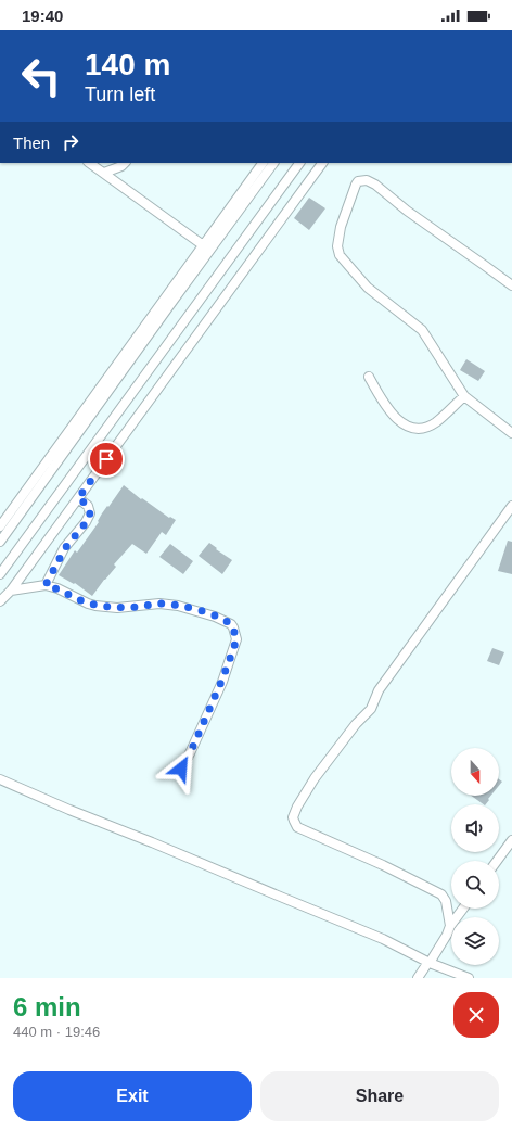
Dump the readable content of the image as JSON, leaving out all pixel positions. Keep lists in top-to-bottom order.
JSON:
{
  "north": "bottom",
  "page": {
    "status": "19:40",
    "turn": ["140 m", "Turn left"],
    "then": "Then",
    "heading": ["6 min", "440 m · 19:46"],
    "buttons": ["Exit", "Share"]
  }
}
